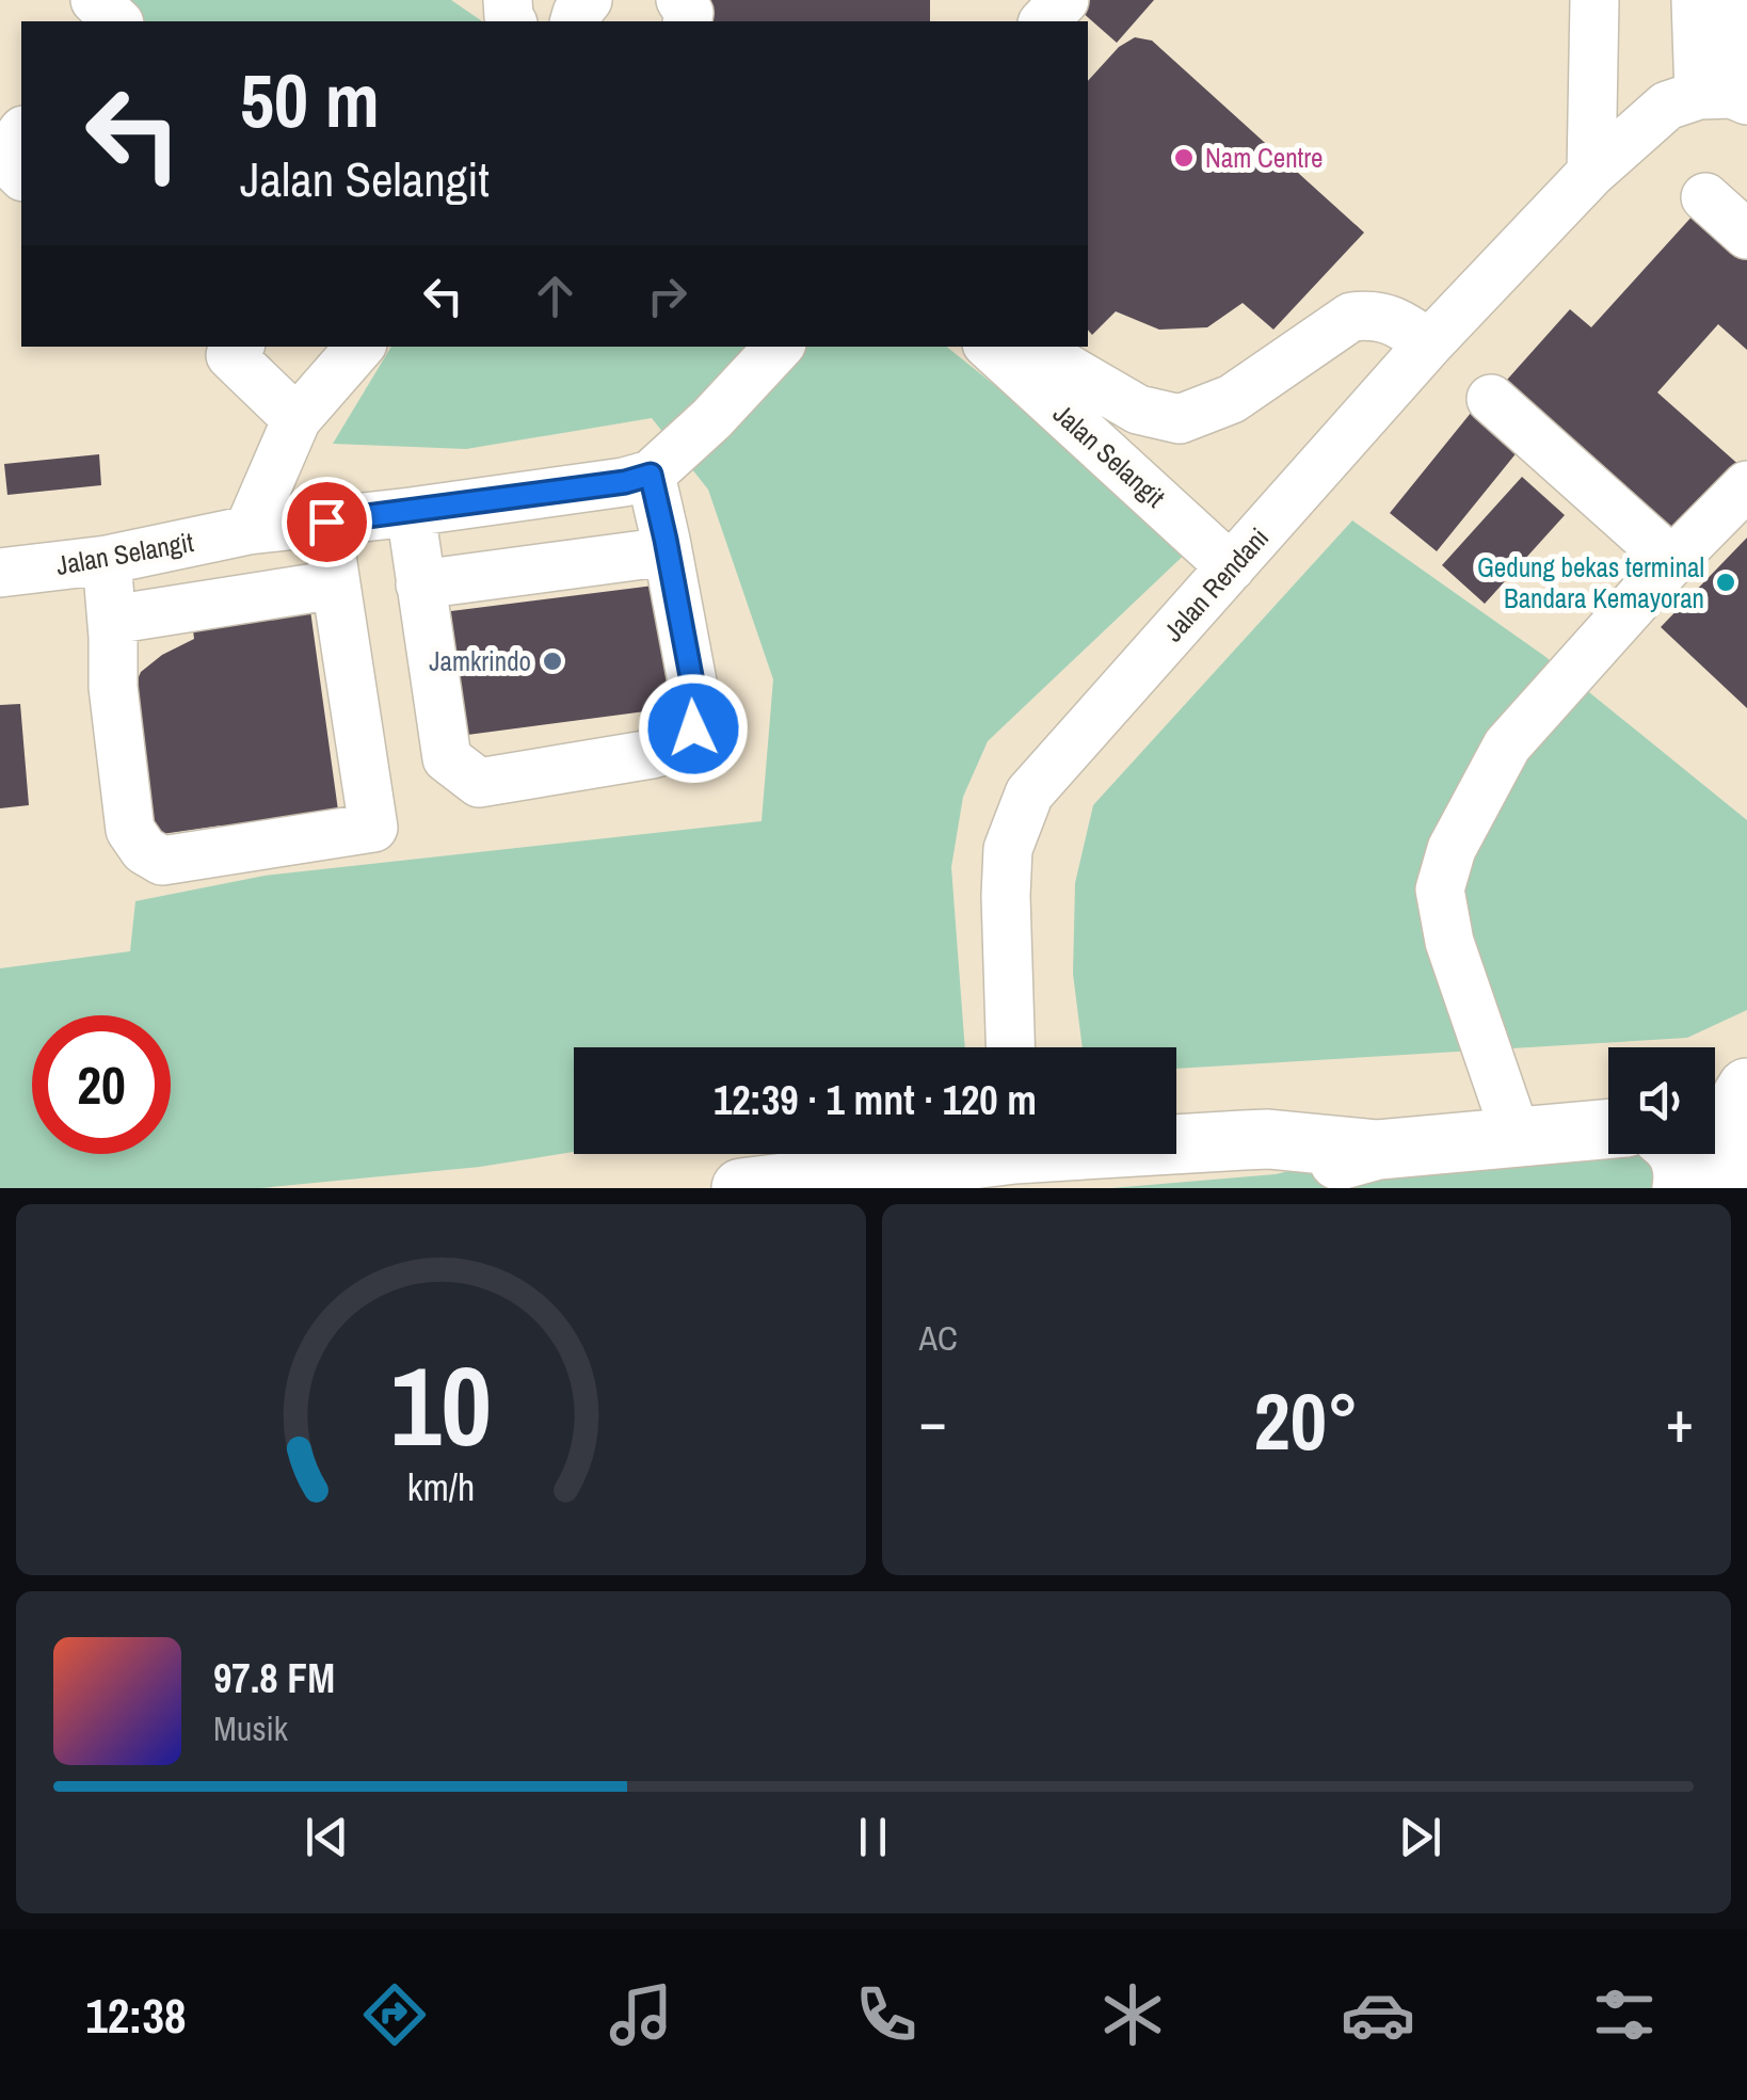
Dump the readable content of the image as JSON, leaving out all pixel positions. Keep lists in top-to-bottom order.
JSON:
{
  "streets": {
    "street": ["Jalan Selangit", "Jalan Rendani"]
  },
  "crossings": [
    ["Jalan Selangit", "Jalan Rendani"]
  ],
  "places": ["Nam Centre", "Gedung bekas terminal Bandara Kemayoran", "Jamkrindo"],
  "page": {
    "turn": ["50 m", "Jalan Selangit"],
    "limit": "20",
    "trip": "12:39 · 1 mnt · 120 m",
    "tile": "AC",
    "heat": ["−", "20°", "+"],
    "song": ["97.8 FM", "Musik"],
    "tabs": "12:38",
    "gauge": ["10", "km/h"]
  }
}
